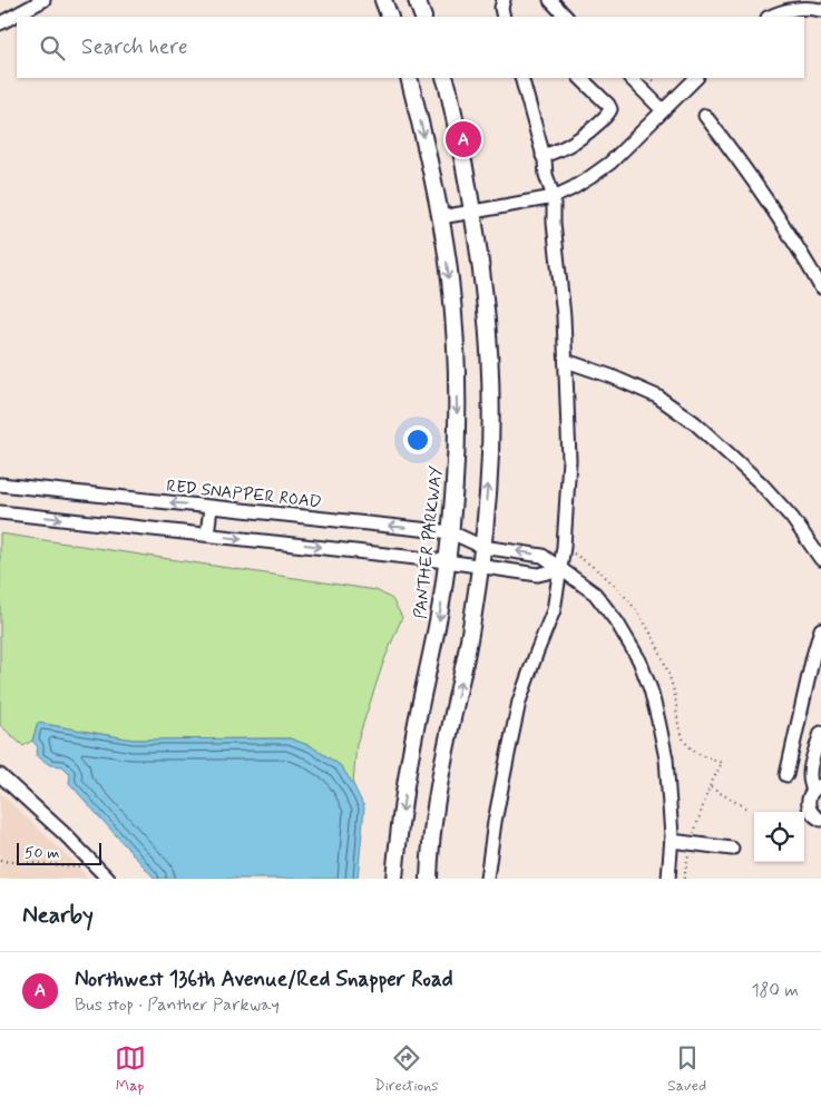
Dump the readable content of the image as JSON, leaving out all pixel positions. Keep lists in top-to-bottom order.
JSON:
{
  "streets": {
    "main road": ["PANTHER PARKWAY"],
    "street": ["RED SNAPPER ROAD"]
  },
  "crossings": [
    ["RED SNAPPER ROAD", "PANTHER PARKWAY"]
  ],
  "scale_bar": "50 m",
  "page": {
    "search": "Search here",
    "pins": "A",
    "scale": "50 m",
    "heading": "Nearby",
    "list": [
      {
        "mark": "A",
        "name": "Northwest 136th Avenue/Red Snapper Road",
        "note": "Bus stop · Panther Parkway",
        "value": "180 m"
      }
    ],
    "nav": ["Map", "Directions", "Saved"]
  }
}
